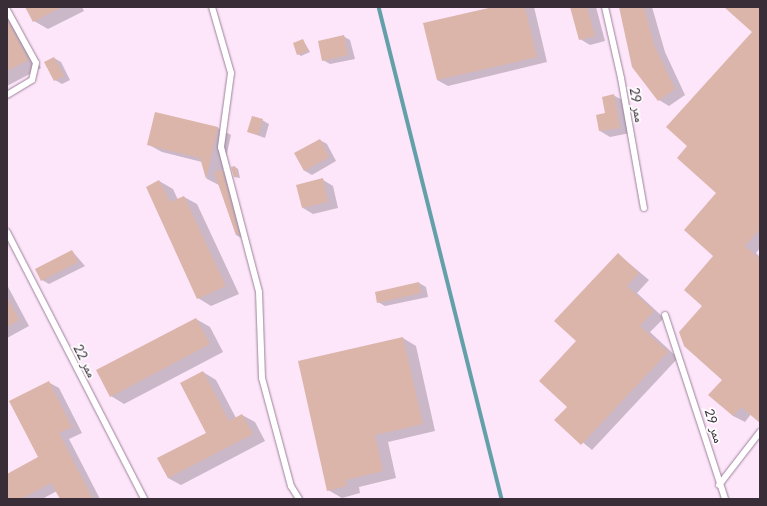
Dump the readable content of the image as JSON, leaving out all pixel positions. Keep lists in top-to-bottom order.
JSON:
{
  "streets": {
    "lane": ["ممر 29", "ممر 22"]
  }
}
